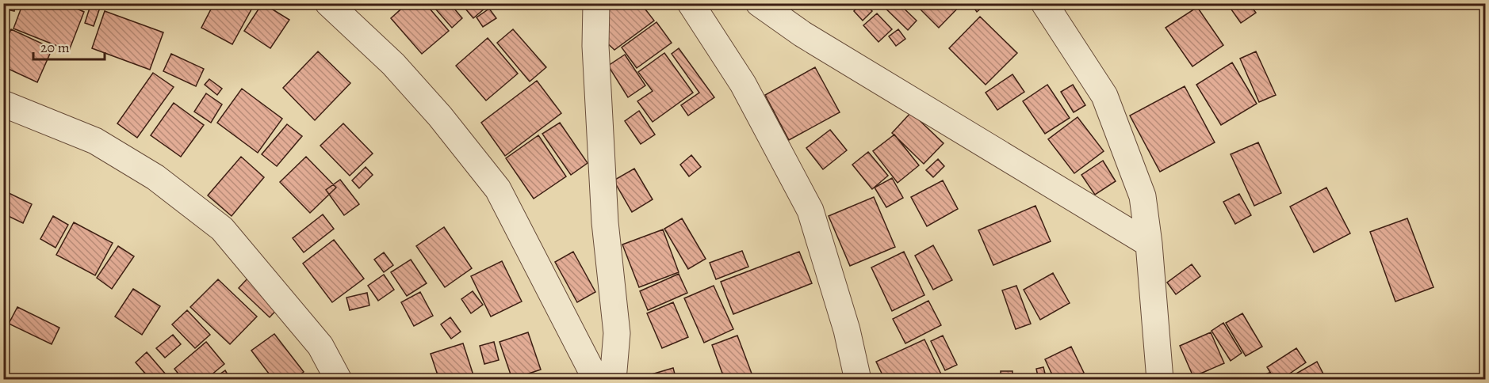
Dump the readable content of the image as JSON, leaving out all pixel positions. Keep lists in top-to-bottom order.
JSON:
{
  "scale_bar": "20 m"
}
